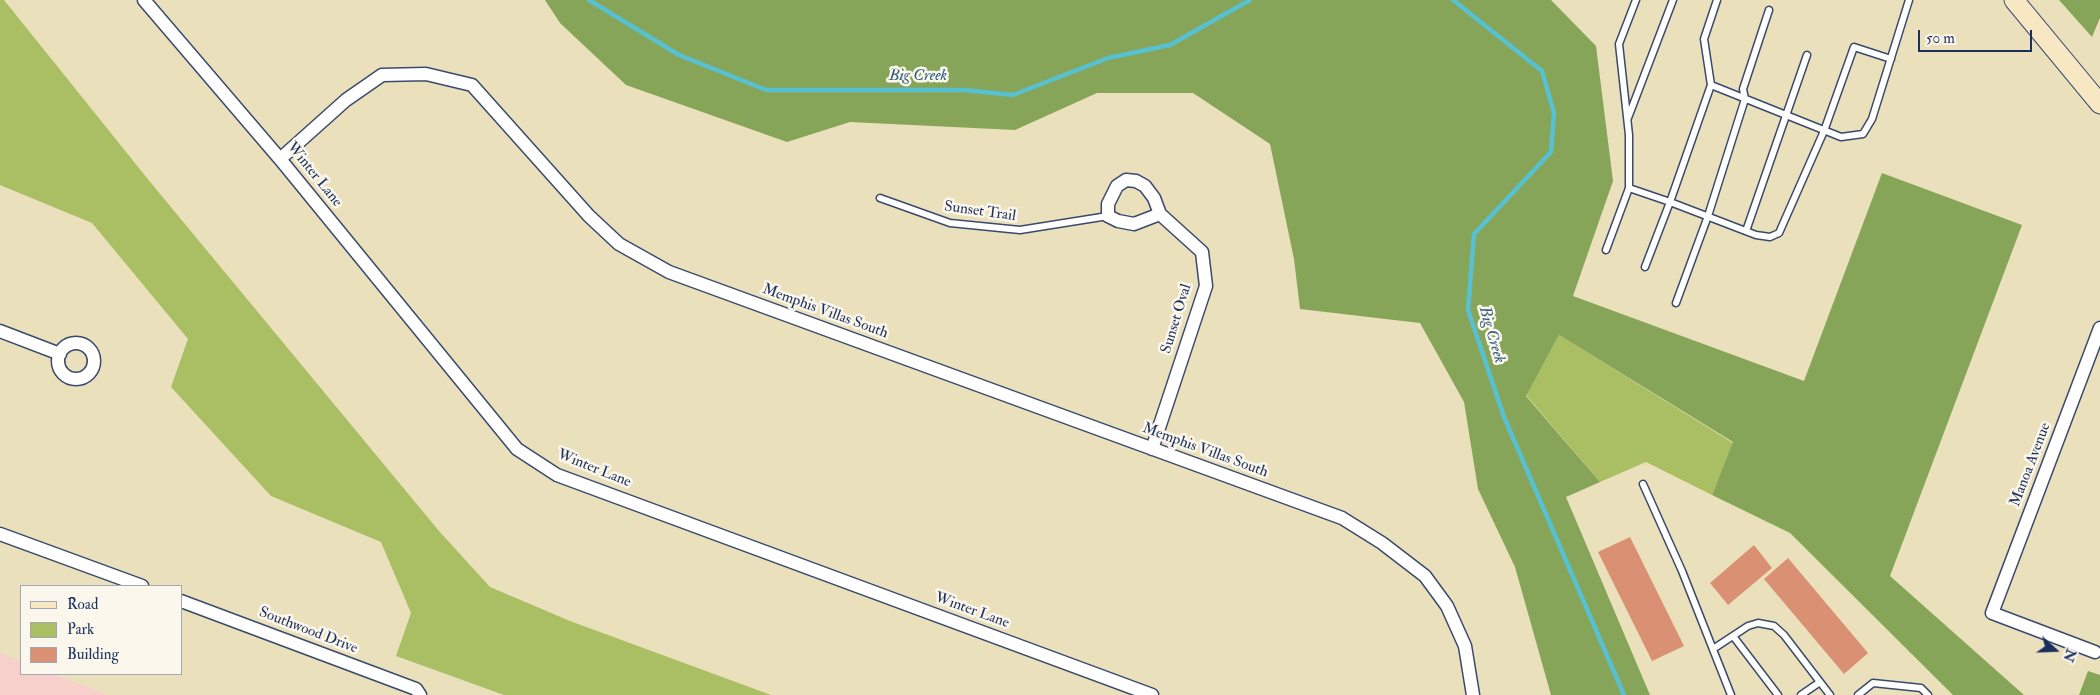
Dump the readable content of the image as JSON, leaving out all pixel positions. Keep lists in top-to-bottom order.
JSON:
{
  "streets": {
    "street": [
      "Winter Lane",
      "Memphis Villas South",
      "Sunset Oval",
      "Manoa Avenue",
      "Southwood Drive"
    ],
    "lane": ["Sunset Trail"]
  },
  "crossings": [
    ["Winter Lane", "Memphis Villas South"],
    ["Sunset Trail", "Sunset Oval"],
    ["Memphis Villas South", "Sunset Oval"]
  ],
  "water": ["Big Creek"],
  "legend": ["Road", "Park", "Building"],
  "scale_bar": "50 m",
  "north": "right"
}
